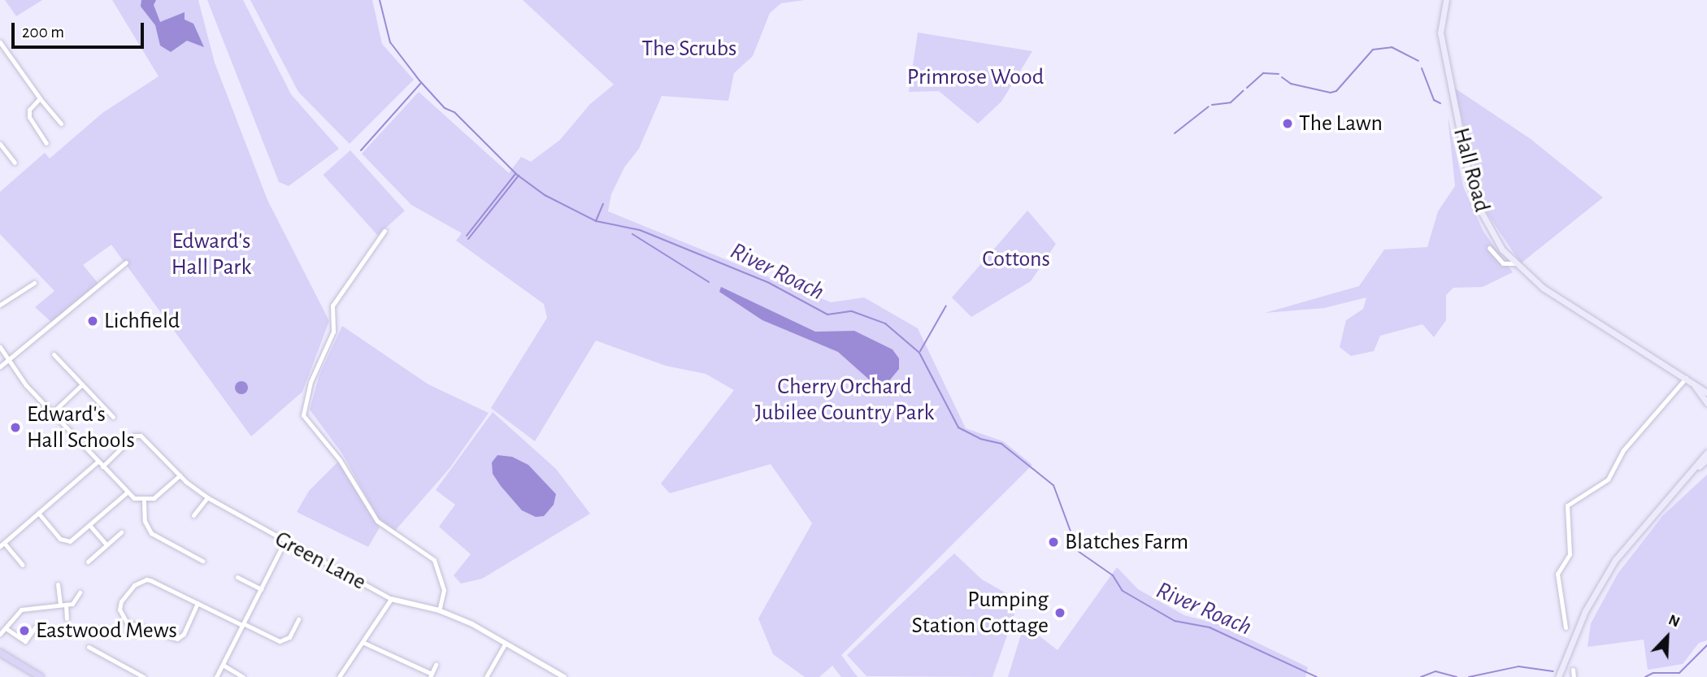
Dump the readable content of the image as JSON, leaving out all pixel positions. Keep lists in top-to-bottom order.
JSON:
{
  "streets": {
    "main road": ["Hall Road"],
    "street": ["Green Lane"]
  },
  "water": ["River Roach"],
  "parks": [
    "The Scrubs",
    "Primrose Wood",
    "Edward's Hall Park",
    "Cottons",
    "Cherry Orchard Jubilee Country Park"
  ],
  "places": [
    "The Lawn",
    "Lichfield",
    "Edward's Hall Schools",
    "Blatches Farm",
    "Pumping Station Cottage",
    "Eastwood Mews"
  ],
  "scale_bar": "200 m",
  "north": "top right"
}
